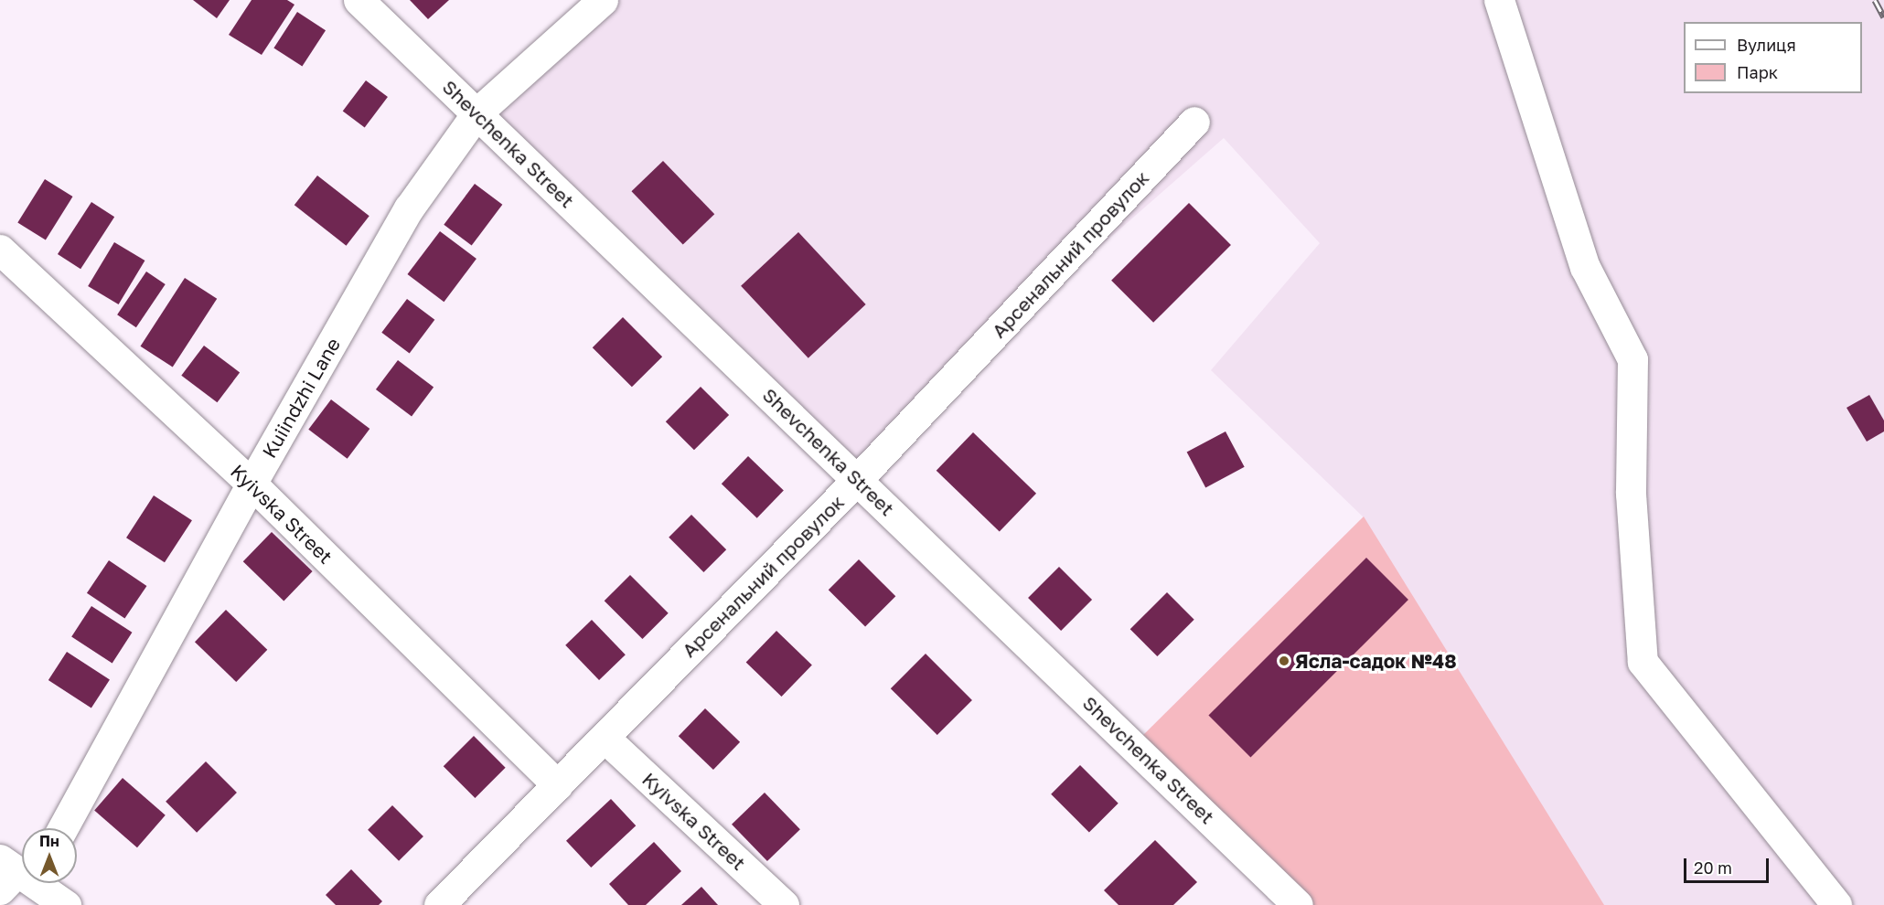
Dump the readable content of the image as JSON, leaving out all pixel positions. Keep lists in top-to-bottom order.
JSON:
{
  "streets": {
    "street": [
      "Shevchenka Street",
      "Арсенальний провулок",
      "Kuiindzhi Lane",
      "Kyivska Street"
    ]
  },
  "crossings": [
    ["Shevchenka Street", "Арсенальний провулок"],
    ["Shevchenka Street", "Kuiindzhi Lane"],
    ["Арсенальний провулок", "Kyivska Street"],
    ["Kuiindzhi Lane", "Kyivska Street"]
  ],
  "places": ["Ясла-садок №48"],
  "legend": ["Вулиця", "Парк"],
  "scale_bar": "20 m",
  "north": "top"
}
